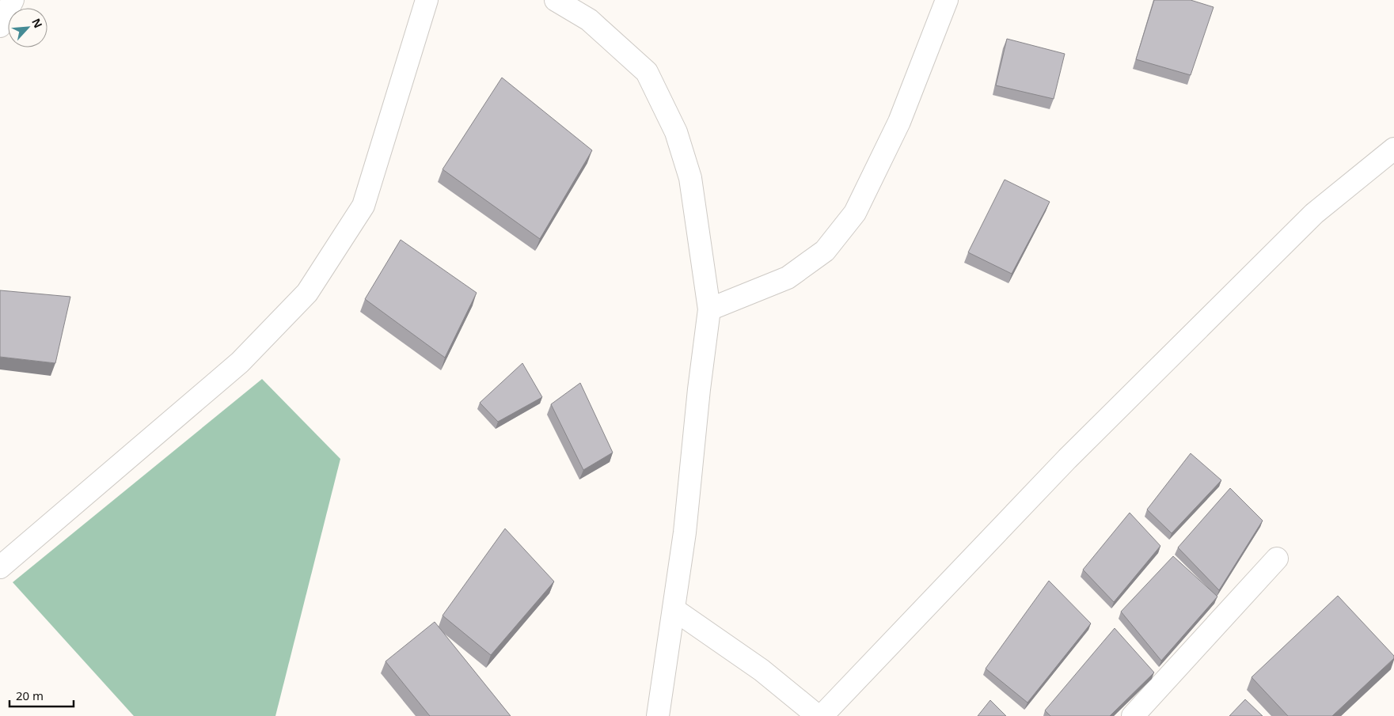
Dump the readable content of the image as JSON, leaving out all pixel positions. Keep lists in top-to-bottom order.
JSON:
{
  "scale_bar": "20 m",
  "north": "top right"
}
